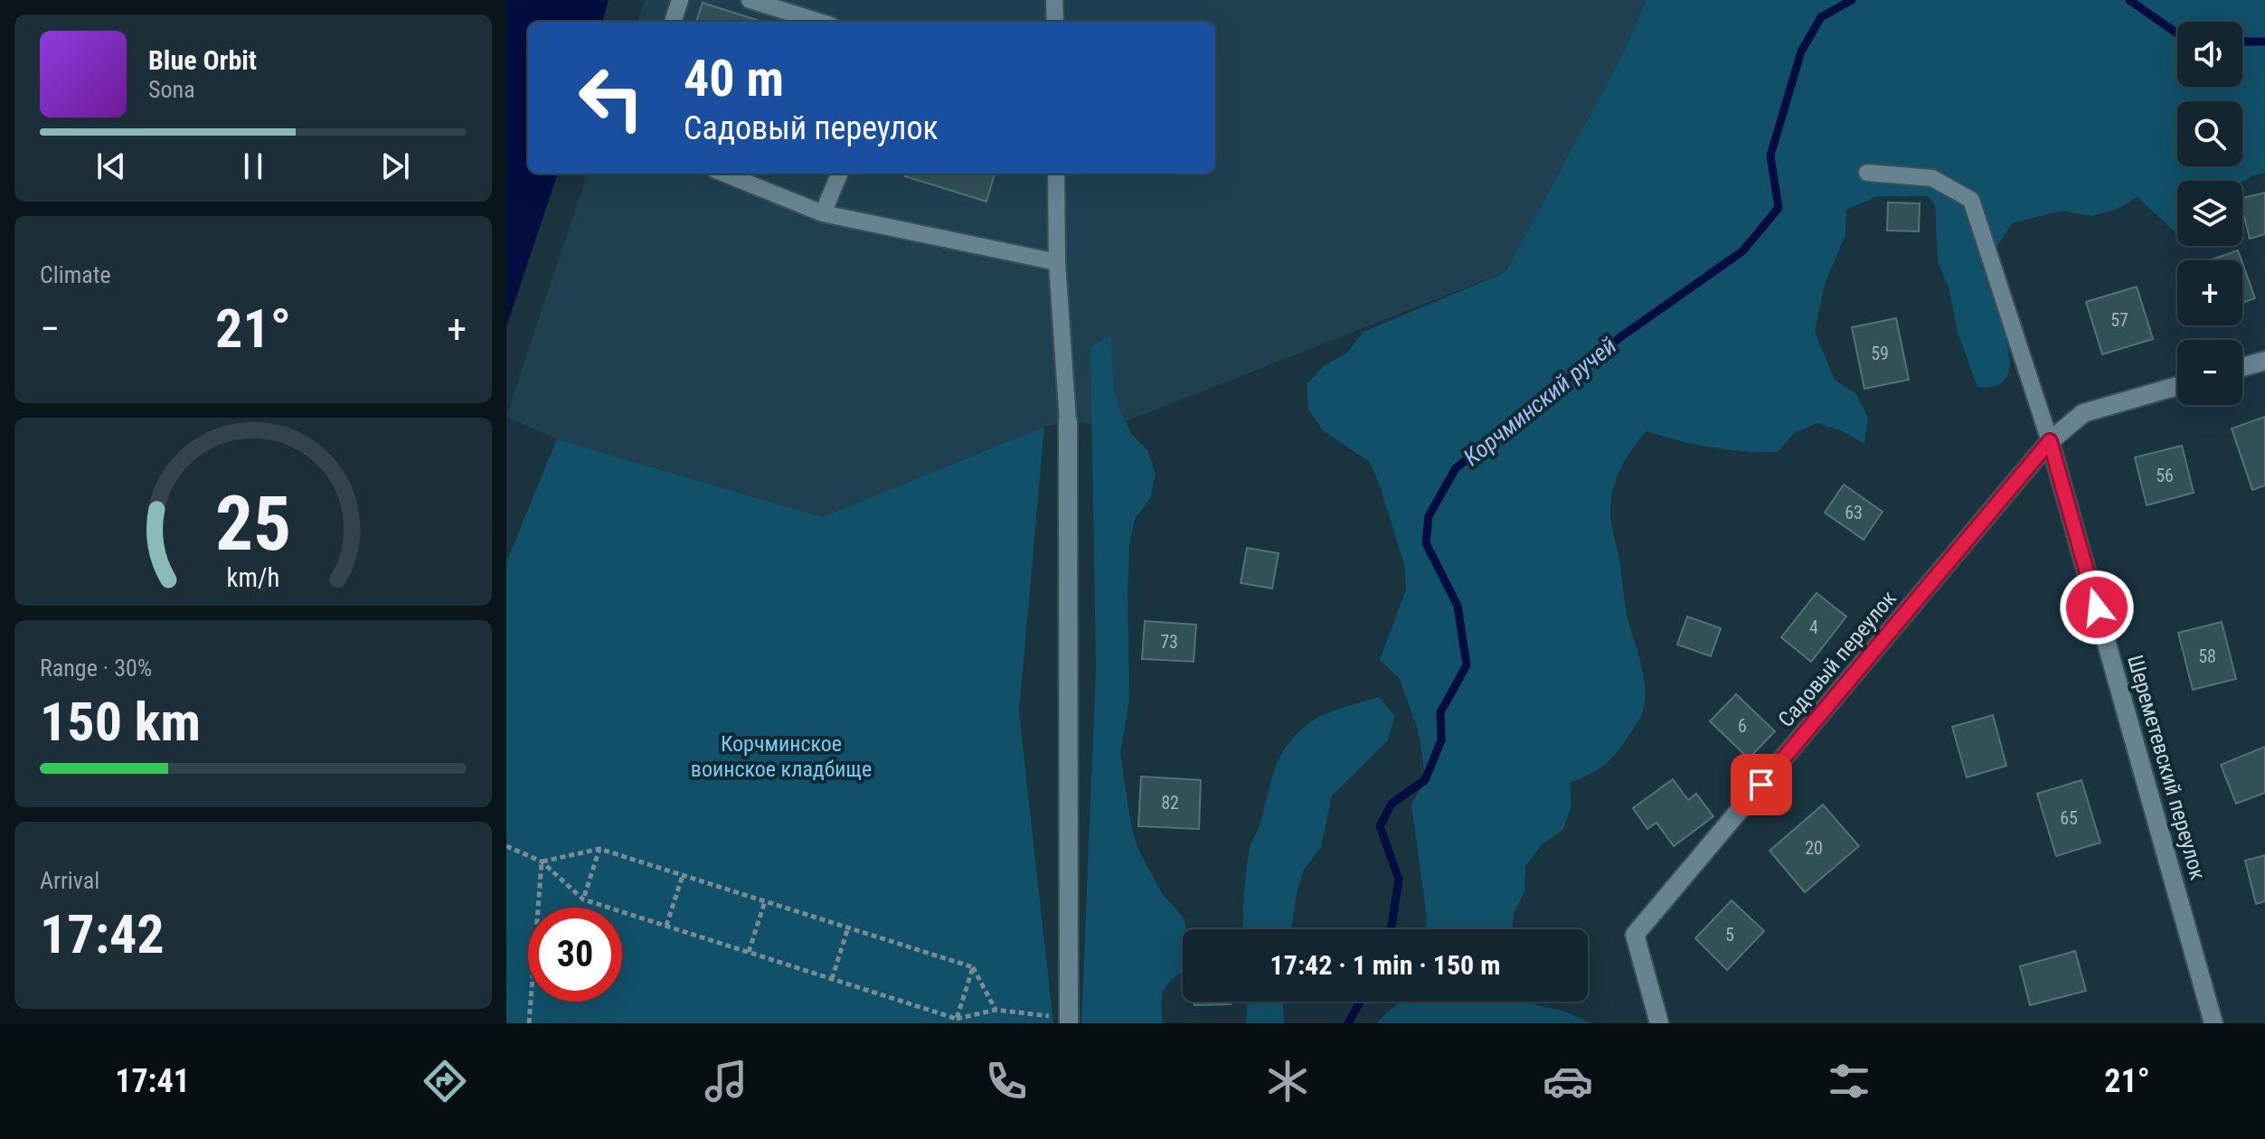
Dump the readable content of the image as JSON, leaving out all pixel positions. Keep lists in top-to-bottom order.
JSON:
{
  "streets": {
    "street": ["Садовый переулок", "Шереметевский переулок"]
  },
  "crossings": [
    ["Садовый переулок", "Шереметевский переулок"]
  ],
  "water": ["Корчминский ручей"],
  "parks": ["Корчминское воинское кладбище"],
  "house_numbers": [
    "57",
    "59",
    "56",
    "63",
    "4",
    "73",
    "58",
    "6",
    "82",
    "65",
    "20",
    "5"
  ],
  "page": {
    "map_buttons": ["+", "−"],
    "turn": ["40 m", "Садовый переулок"],
    "song": ["Blue Orbit", "Sona"],
    "tile": [
      "Climate",
      ["Range · 30%", "150 km"],
      ["Arrival", "17:42"]
    ],
    "heat": ["−", "21°", "+"],
    "limit": "30",
    "trip": "17:42 · 1 min · 150 m",
    "tabs": ["17:41", "21°"],
    "gauge": ["25", "km/h"]
  }
}
